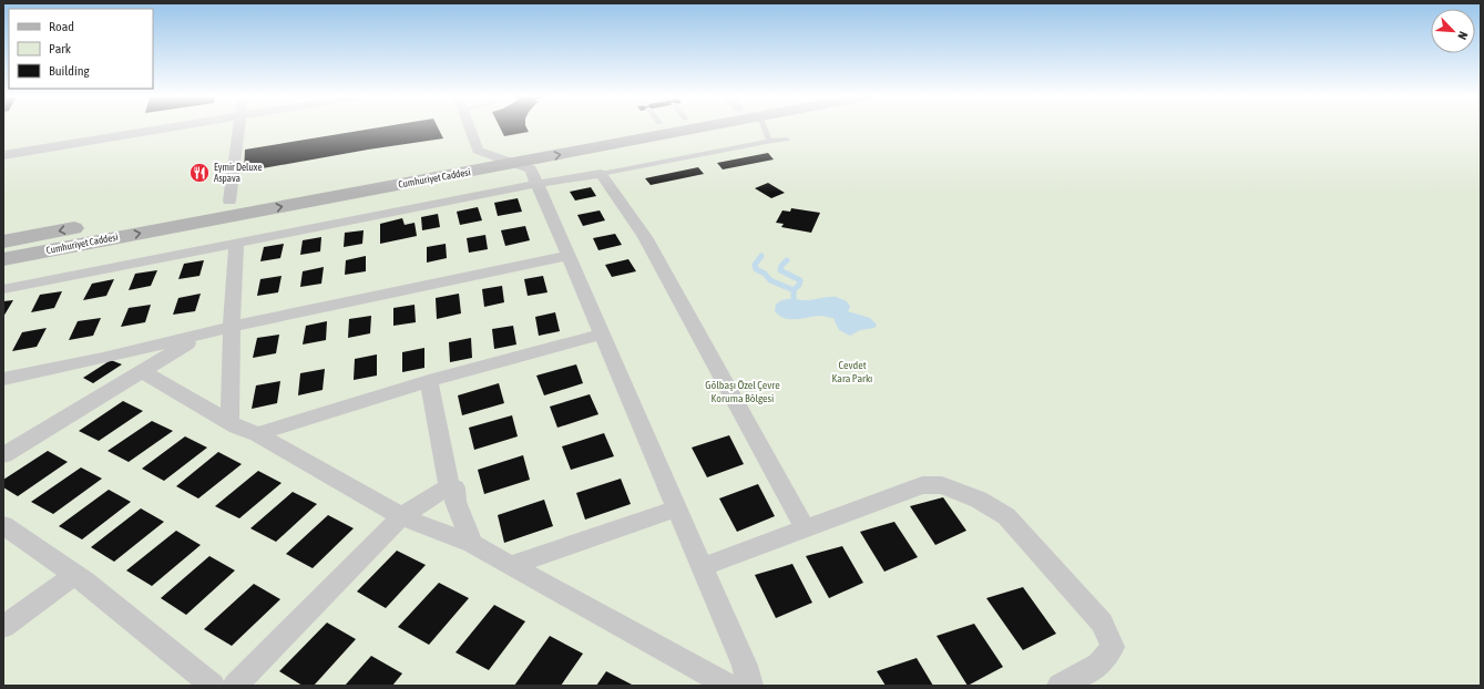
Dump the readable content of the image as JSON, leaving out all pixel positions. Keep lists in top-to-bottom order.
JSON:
{
  "streets": {
    "main road": ["Cumhuriyet Caddesi"]
  },
  "parks": ["Cevdet Kara Parkı", "Gölbaşı Özel Çevre Koruma Bölgesi"],
  "places": {
    "restaurant": ["Eymir Deluxe Aspava"]
  },
  "legend": ["Road", "Park", "Building"],
  "north": "bottom right"
}
